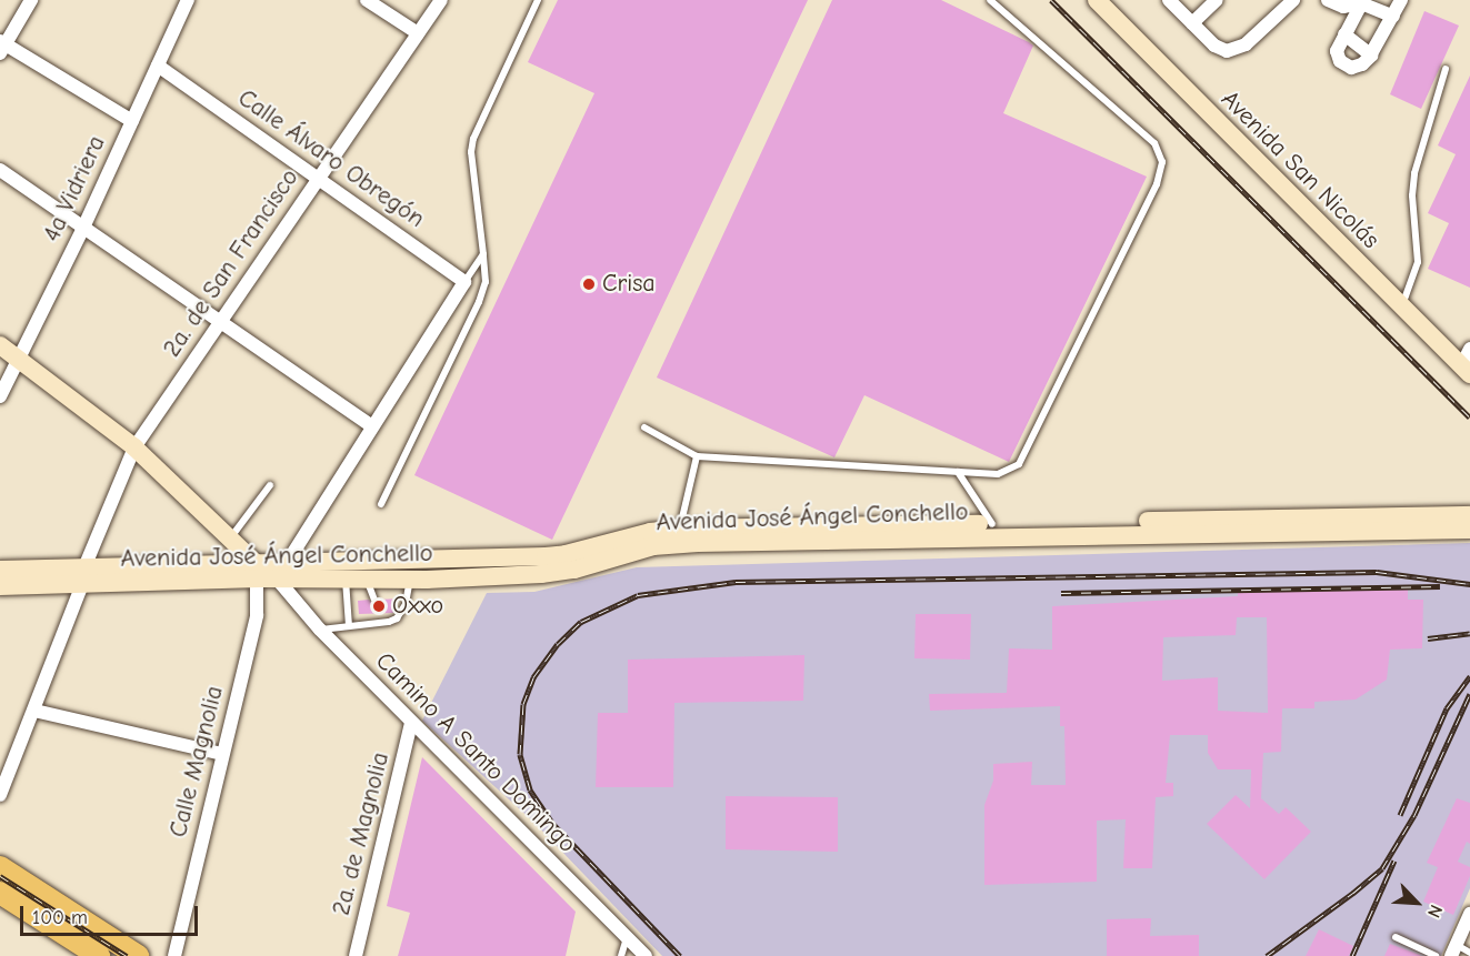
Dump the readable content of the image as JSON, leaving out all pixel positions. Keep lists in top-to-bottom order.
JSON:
{
  "streets": {
    "main road": ["Avenida San Nicolás", "Avenida José Ángel Conchello"],
    "street": [
      "Calle Álvaro Obregón",
      "4a Vidriera",
      "2a. de San Francisco",
      "Camino A Santo Domingo",
      "Calle Magnolia",
      "2a. de Magnolia"
    ]
  },
  "crossings": [
    ["Calle Álvaro Obregón", "4a Vidriera"],
    ["Calle Álvaro Obregón", "2a. de San Francisco"],
    ["Calle Álvaro Obregón", "Calle Magnolia"],
    ["2a. de San Francisco", "Avenida José Ángel Conchello"],
    ["Avenida José Ángel Conchello", "Camino A Santo Domingo"],
    ["Avenida José Ángel Conchello", "Calle Magnolia"],
    ["Camino A Santo Domingo", "Calle Magnolia"],
    ["Camino A Santo Domingo", "2a. de Magnolia"]
  ],
  "places": ["Crisa", "Oxxo"],
  "scale_bar": "100 m",
  "north": "bottom right"
}
